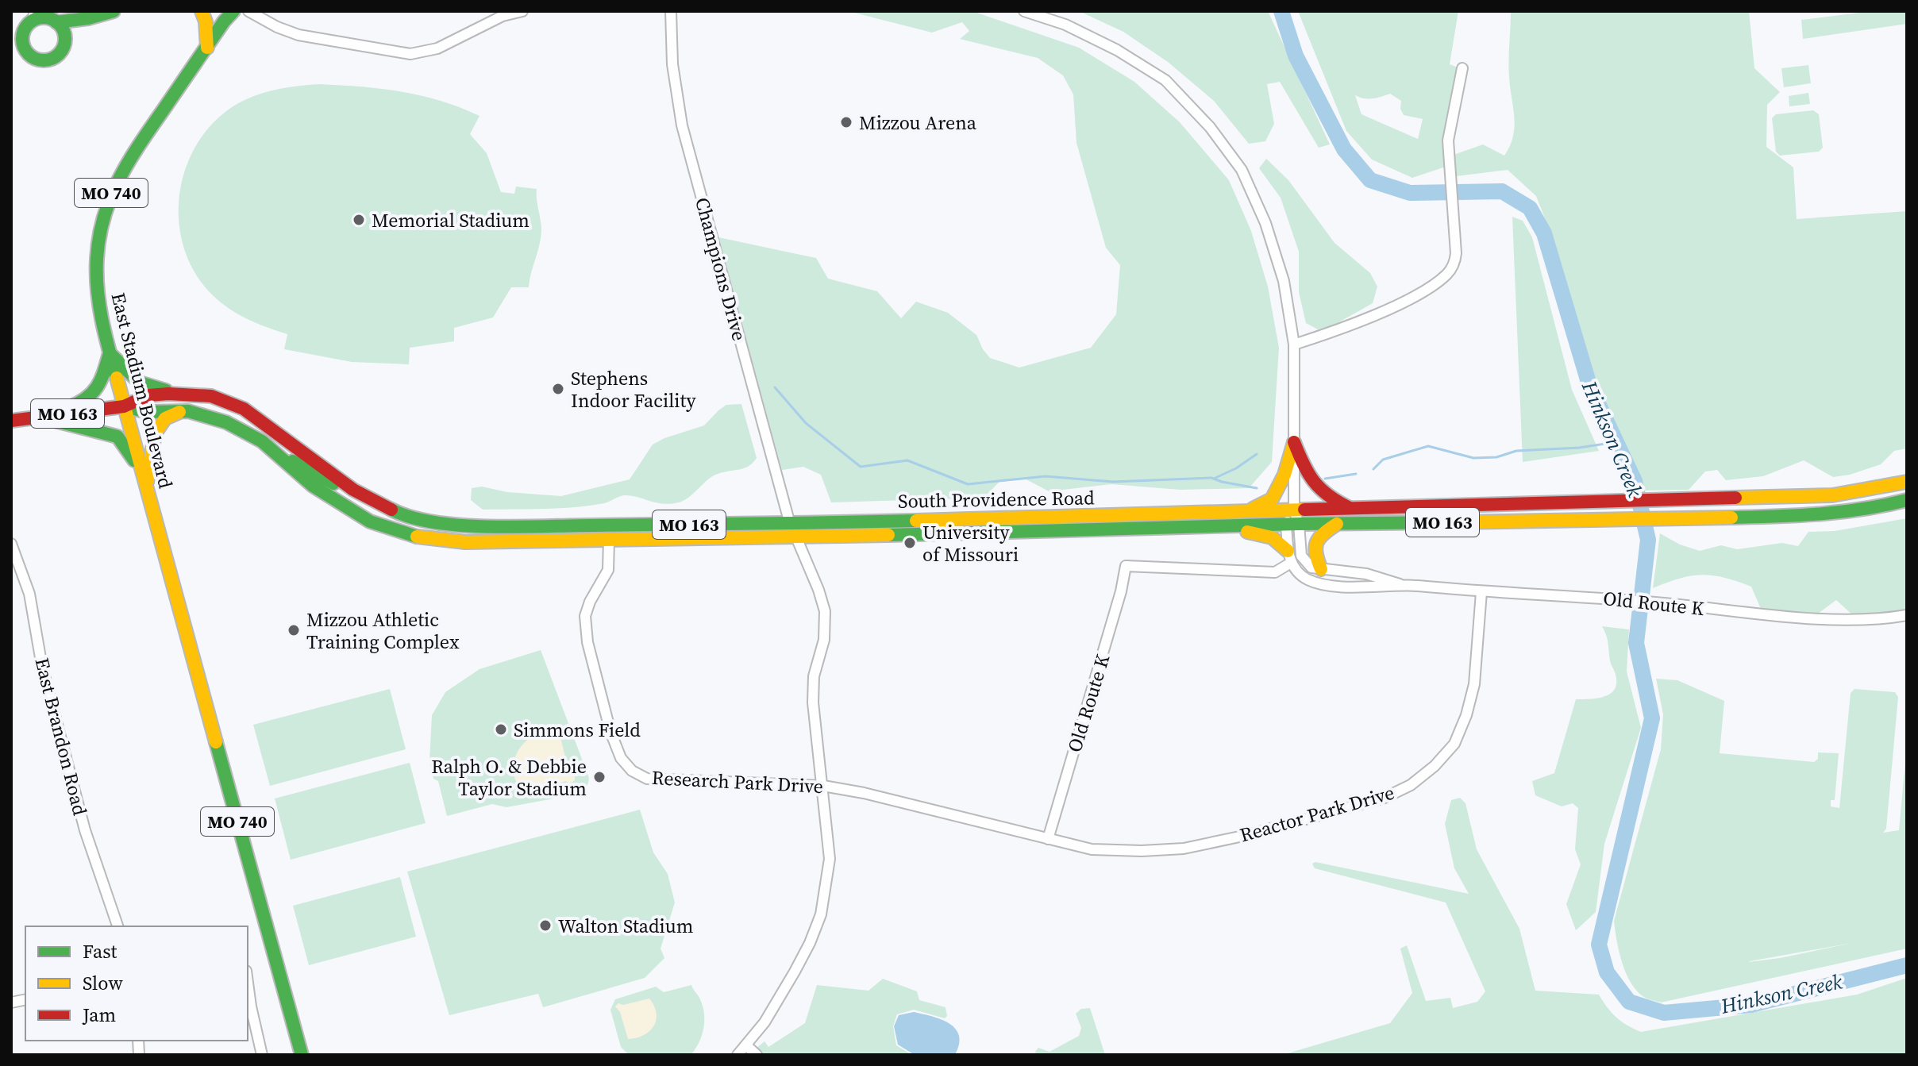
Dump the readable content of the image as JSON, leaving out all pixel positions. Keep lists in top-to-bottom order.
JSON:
{
  "streets": {
    "main road": [
      "MO 740",
      "East Stadium Boulevard",
      "MO 163",
      "South Providence Road"
    ],
    "street": [
      "Champions Drive",
      "Old Route K",
      "East Brandon Road",
      "Research Park Drive",
      "Reactor Park Drive"
    ]
  },
  "crossings": [
    ["Champions Drive", "South Providence Road"],
    ["East Stadium Boulevard", "South Providence Road"],
    ["South Providence Road", "Research Park Drive"],
    ["Old Route K", "Research Park Drive"],
    ["Old Route K", "Reactor Park Drive"],
    ["Research Park Drive", "Reactor Park Drive"]
  ],
  "water": ["Hinkson Creek"],
  "places": [
    "Mizzou Arena",
    "Memorial Stadium",
    "Stephens Indoor Facility",
    "University of Missouri",
    "Mizzou Athletic Training Complex",
    "Simmons Field",
    "Ralph O. & Debbie Taylor Stadium",
    "Walton Stadium"
  ],
  "legend": ["Fast", "Slow", "Jam"]
}
